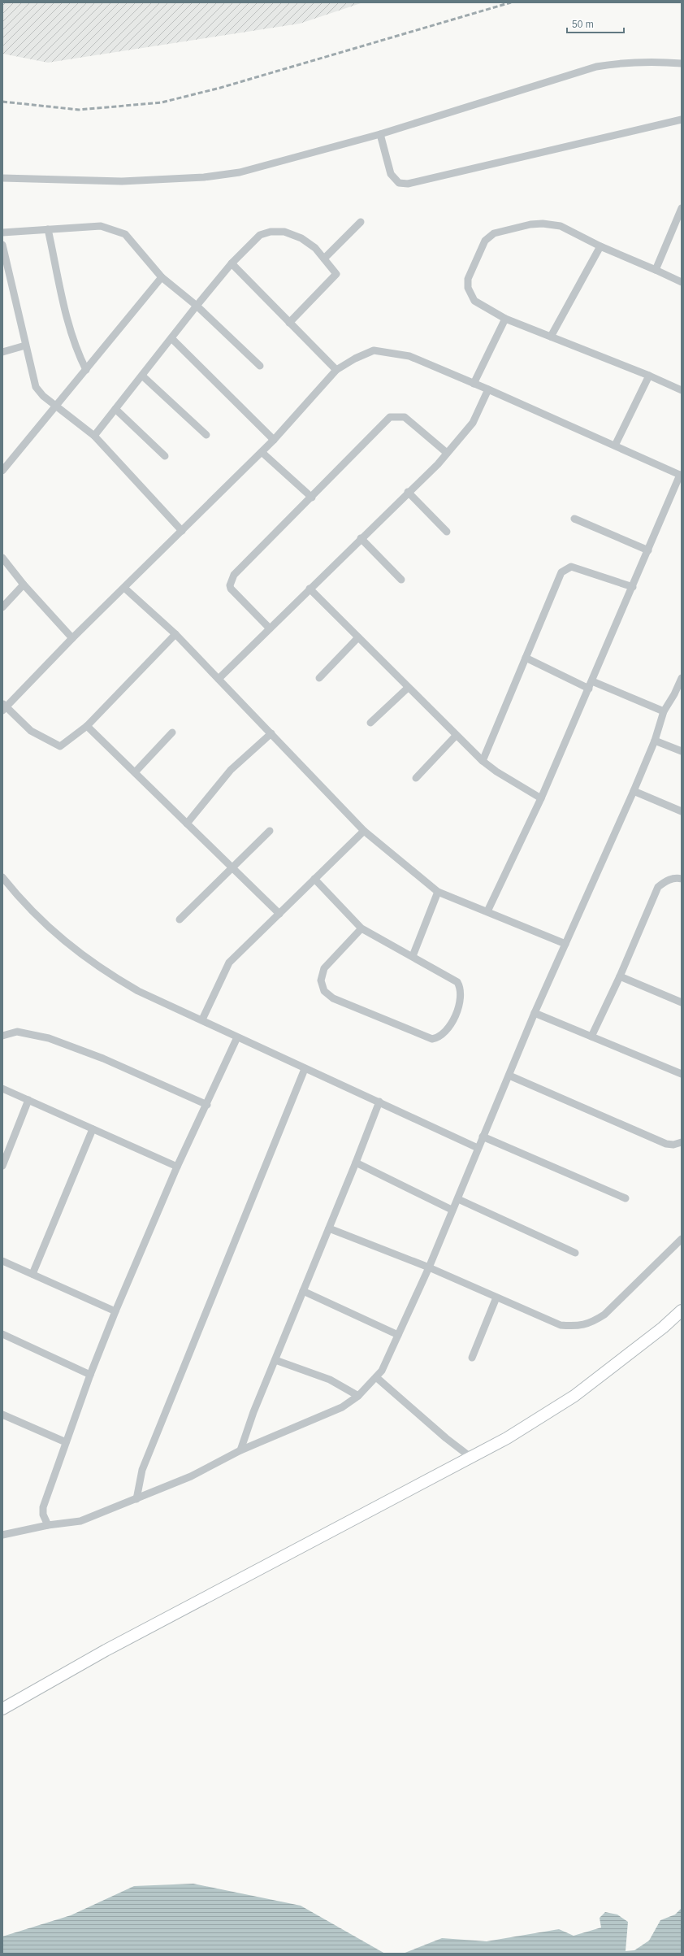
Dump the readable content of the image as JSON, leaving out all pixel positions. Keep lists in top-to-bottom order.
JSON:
{
  "scale_bar": "50 m"
}
